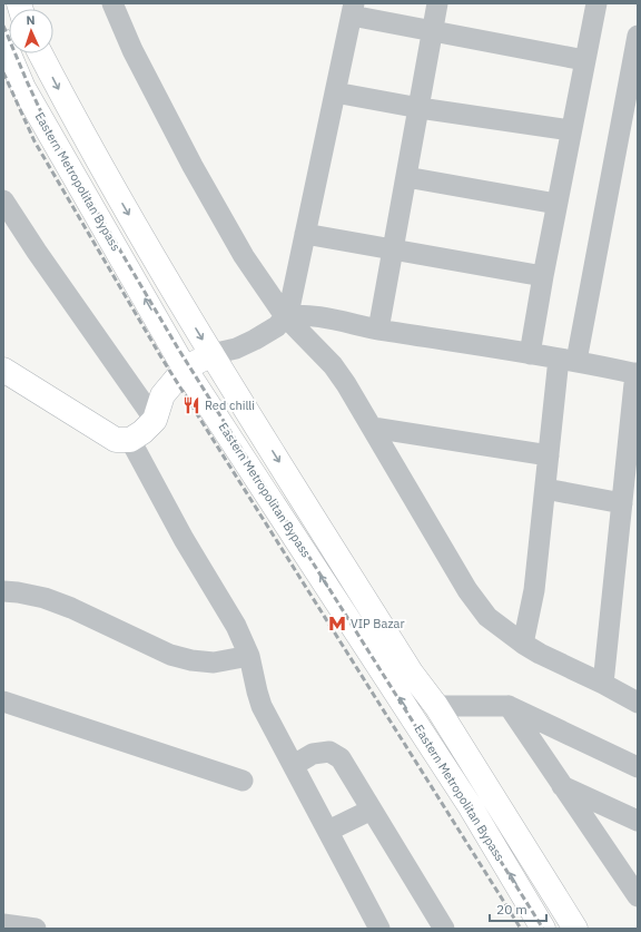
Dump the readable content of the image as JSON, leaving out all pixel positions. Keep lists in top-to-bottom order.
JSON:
{
  "streets": {
    "main road": ["Eastern Metropolitan Bypass"]
  },
  "places": {
    "restaurant": ["Red chilli"],
    "metro station": ["VIP Bazar"]
  },
  "scale_bar": "20 m",
  "north": "top"
}
